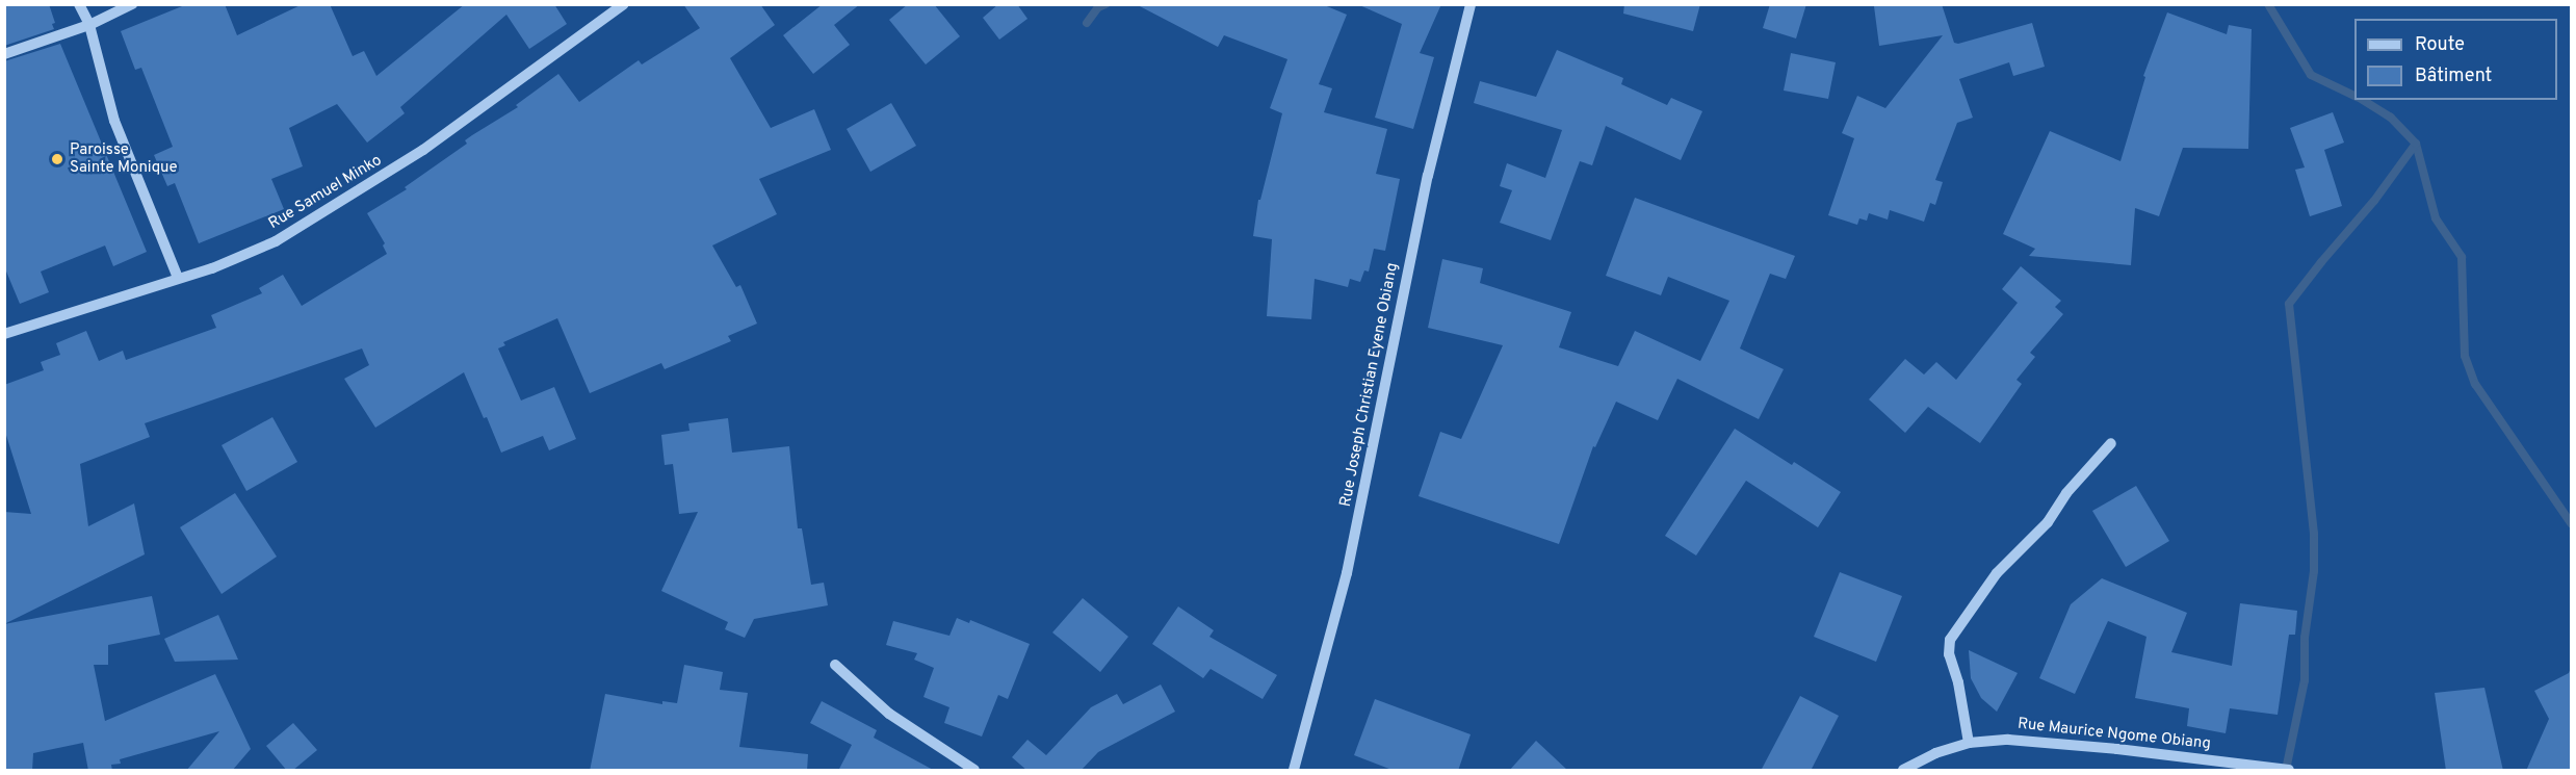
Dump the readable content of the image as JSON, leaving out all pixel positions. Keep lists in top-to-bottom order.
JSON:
{
  "streets": {
    "street": ["Rue Samuel Minko", "Rue Joseph Christian Eyene Obiang", "Rue Maurice Ngome Obiang"]
  },
  "places": ["Paroisse Sainte Monique"],
  "legend": ["Route", "Bâtiment"]
}
